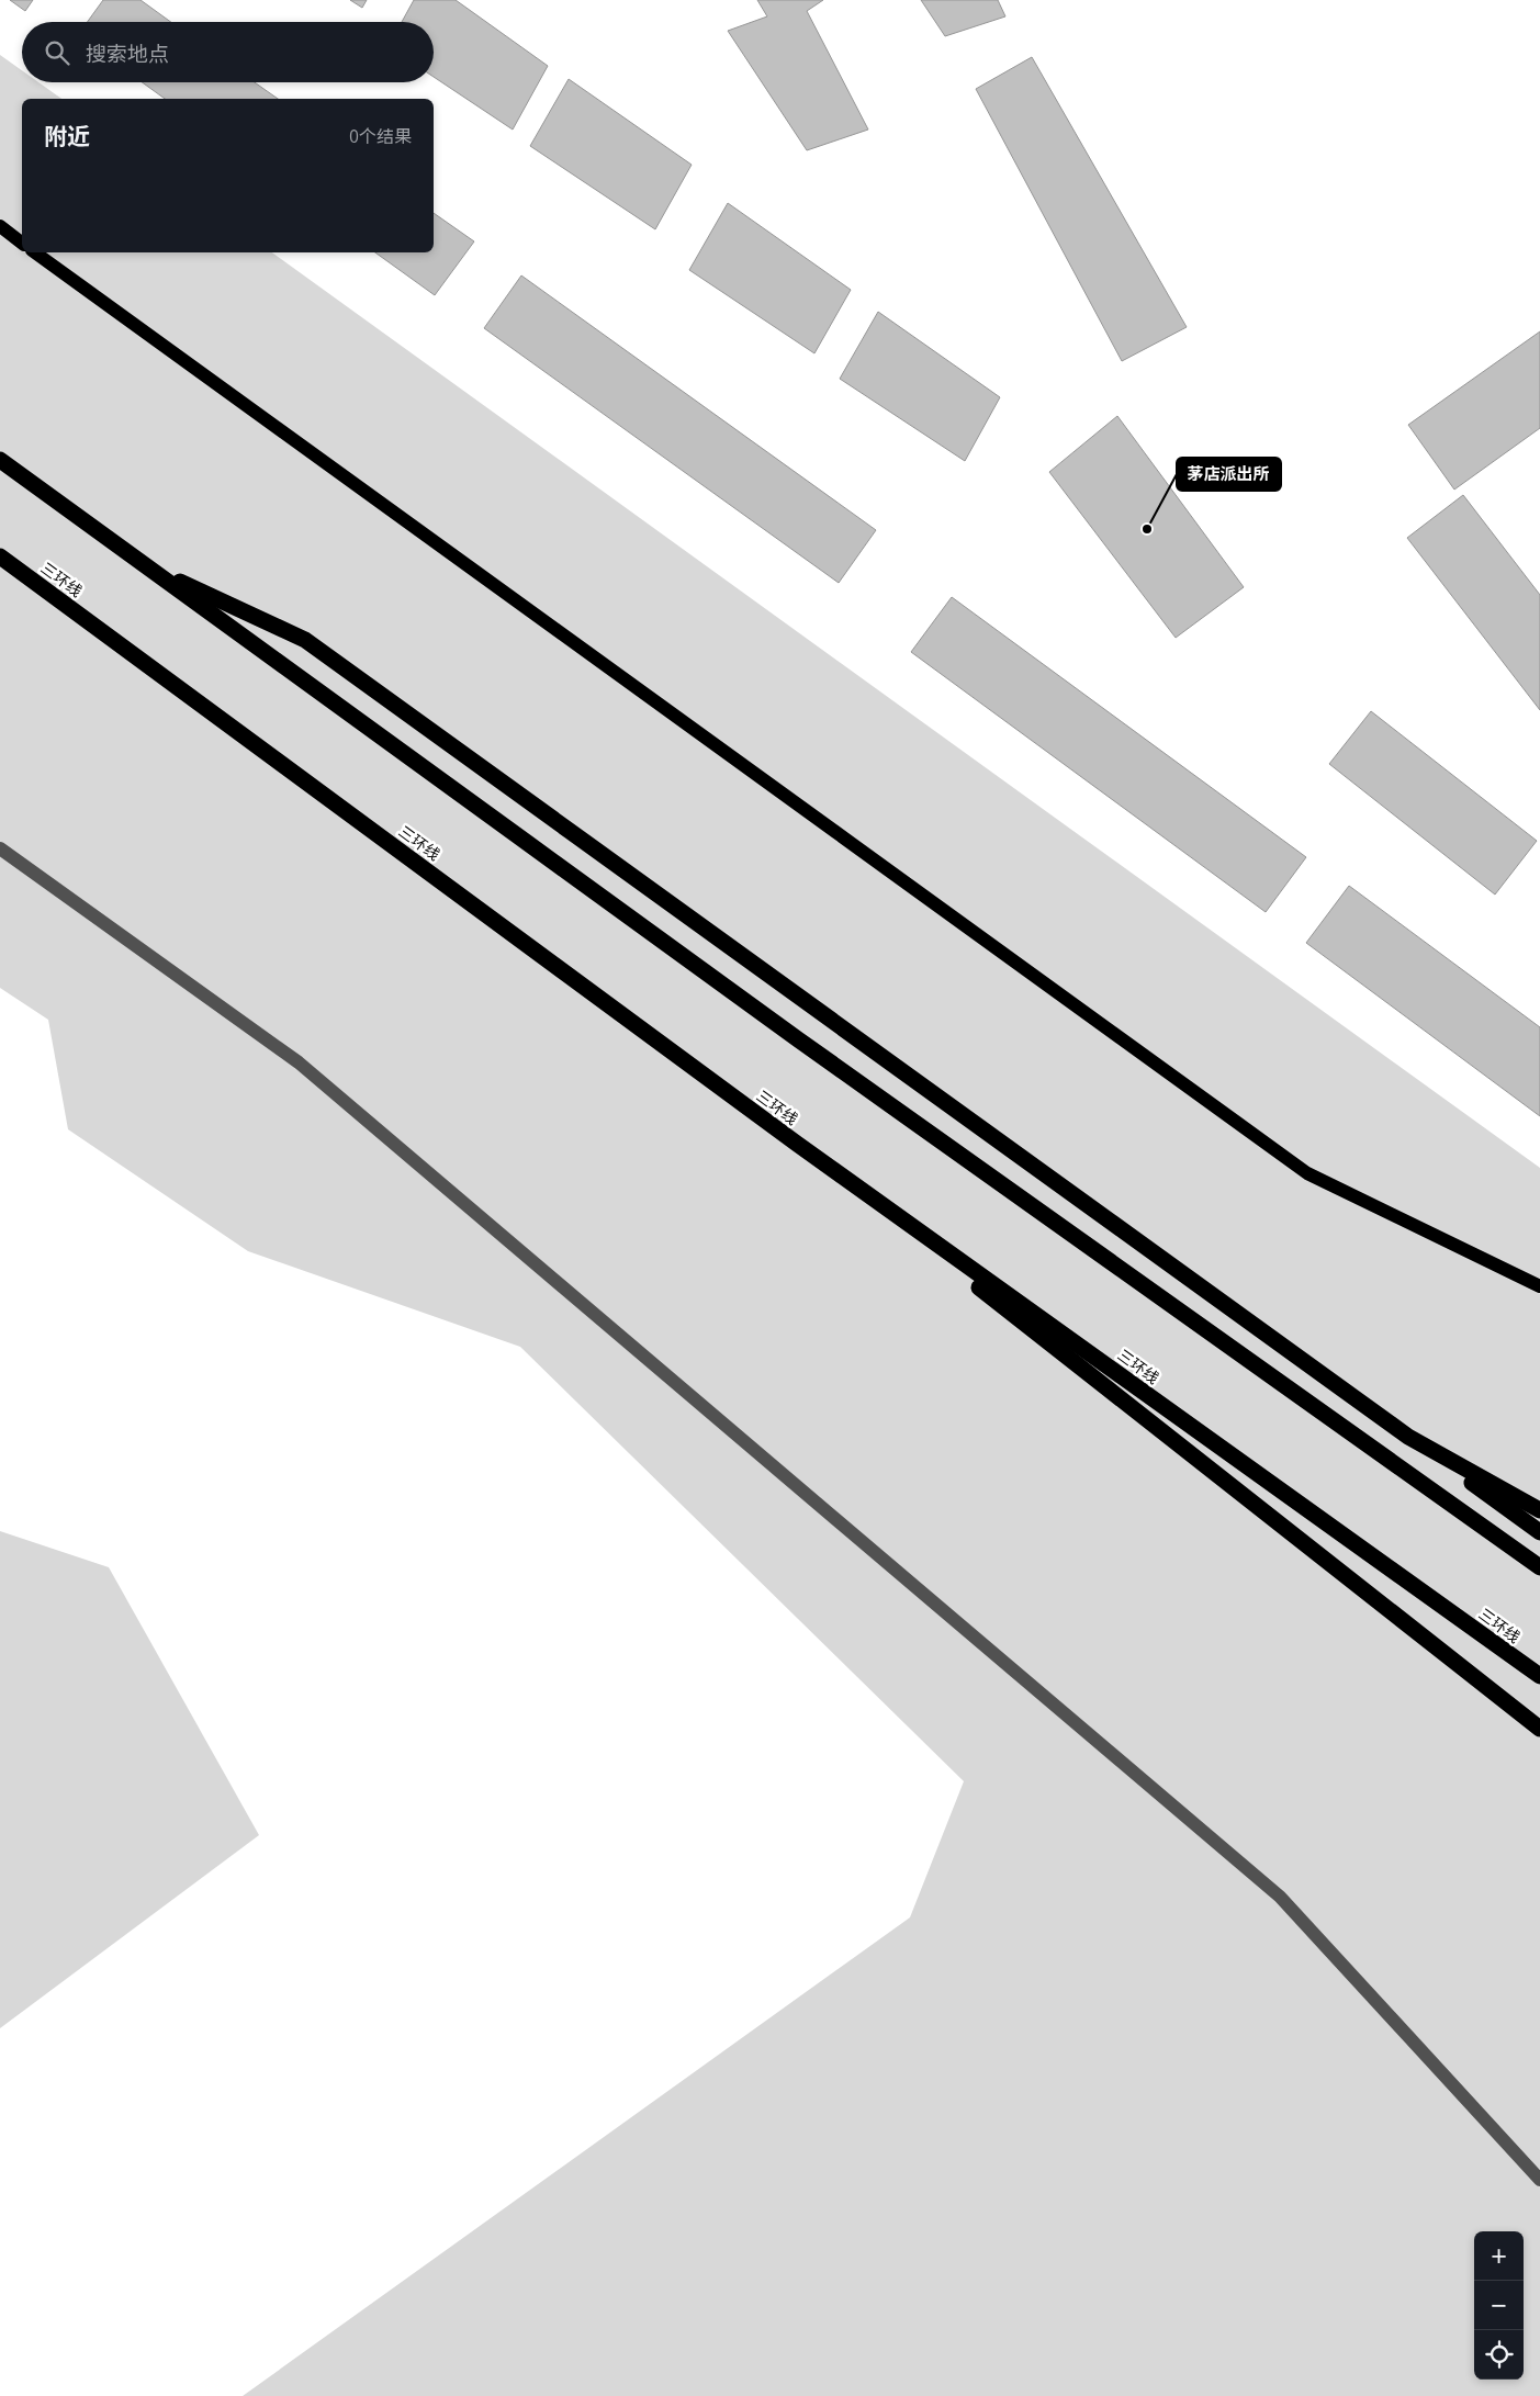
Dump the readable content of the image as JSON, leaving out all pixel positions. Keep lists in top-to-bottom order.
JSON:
{
  "streets": {
    "highway": ["三环线"]
  },
  "places": ["茅店派出所"],
  "page": {
    "search": "搜索地点",
    "heading": ["附近", "0个结果"],
    "map_buttons": ["+", "−"]
  }
}
